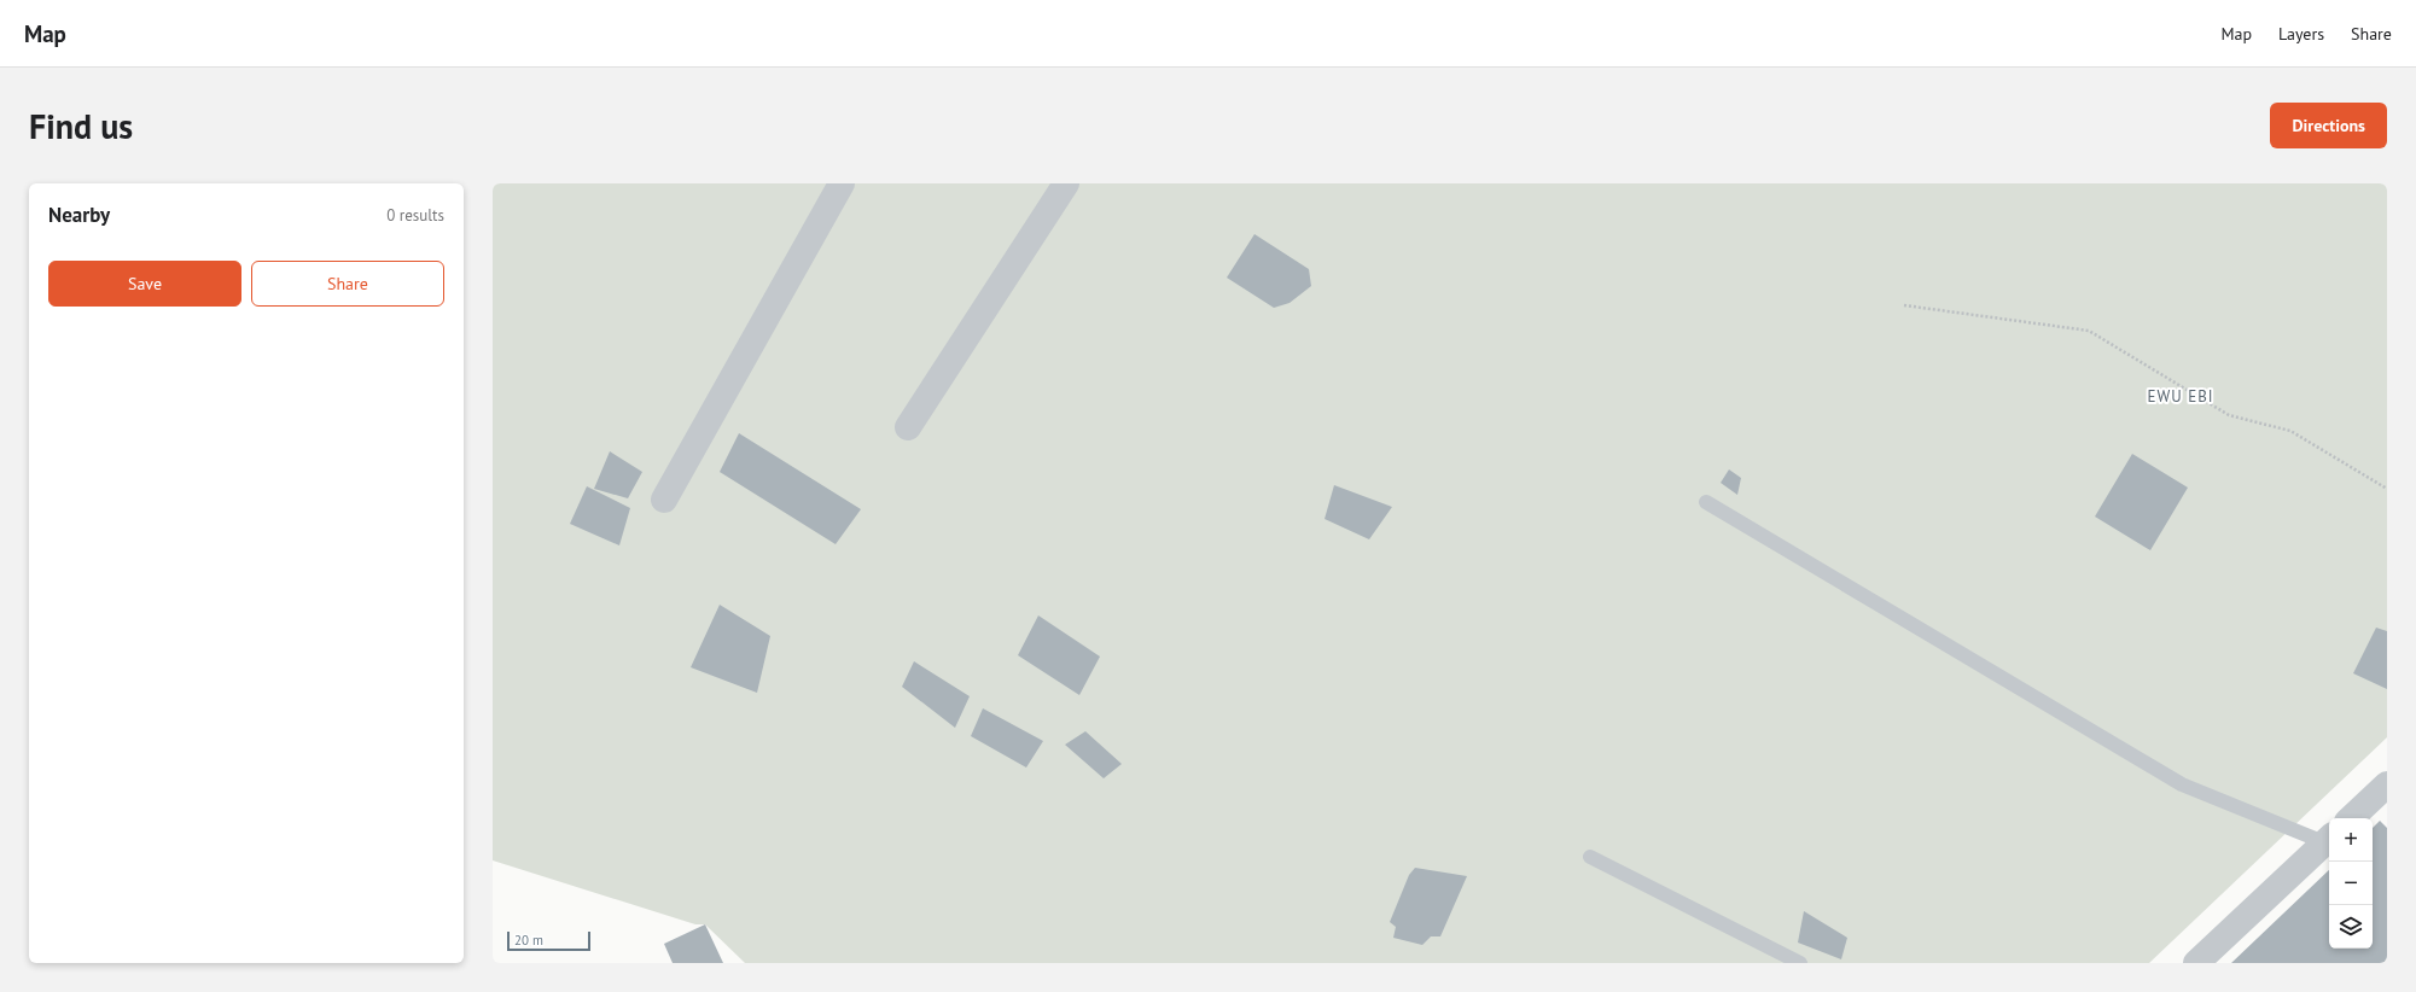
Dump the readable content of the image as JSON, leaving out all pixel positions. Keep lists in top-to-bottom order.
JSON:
{
  "districts": ["EWU EBI"],
  "scale_bar": "20 m",
  "page": {
    "header": "Map",
    "nav": ["Map", "Layers", "Share"],
    "buttons": [
      "Directions",
      ["Save", "Share"]
    ],
    "title": "Find us",
    "heading": ["Nearby", "0 results"],
    "map_buttons": ["+", "−"],
    "scale": "20 m"
  }
}
